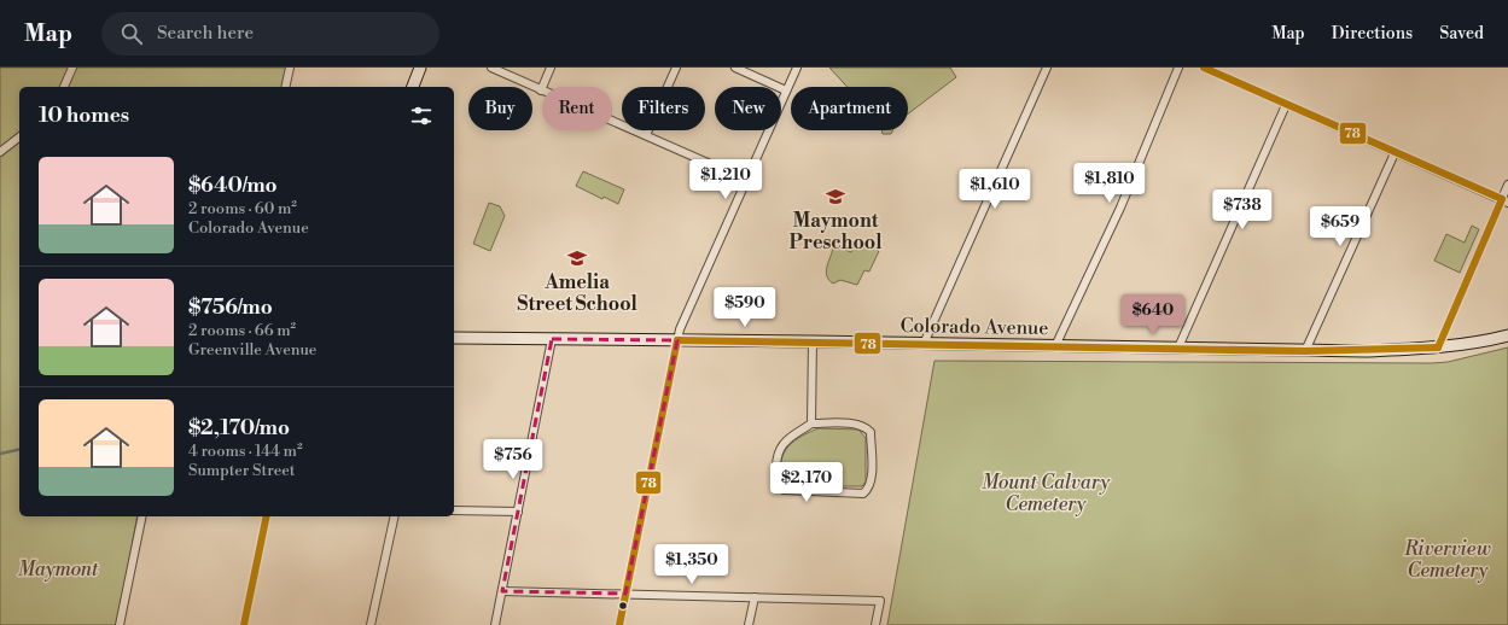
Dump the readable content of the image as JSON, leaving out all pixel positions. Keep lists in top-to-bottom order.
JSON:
{
  "streets": {
    "street": ["Colorado Avenue"]
  },
  "parks": ["Mount Calvary Cemetery", "Riverview Cemetery", "Maymont"],
  "places": {
    "school or university": ["Maymont Preschool", "Amelia Street School"]
  },
  "lines": ["transit line 78"],
  "page": {
    "header": "Map",
    "search": "Search here",
    "nav": ["Map", "Directions", "Saved"],
    "chip": [
      "Buy",
      "Rent",
      "Filters",
      "New",
      "Apartment"
    ],
    "heading": "10 homes",
    "list": [
      {
        "name": "$640/mo",
        "note": "2 rooms · 60 m² · Colorado Avenue"
      },
      {
        "name": "$756/mo",
        "note": "2 rooms · 66 m² · Greenville Avenue"
      },
      {
        "name": "$2,170/mo",
        "note": "4 rooms · 144 m² · Sumpter Street"
      }
    ],
    "price": [
      "$1,210",
      "$1,810",
      "$1,610",
      "$738",
      "$659",
      "$590",
      "$640",
      "$756",
      "$2,170",
      "$1,350"
    ]
  }
}
